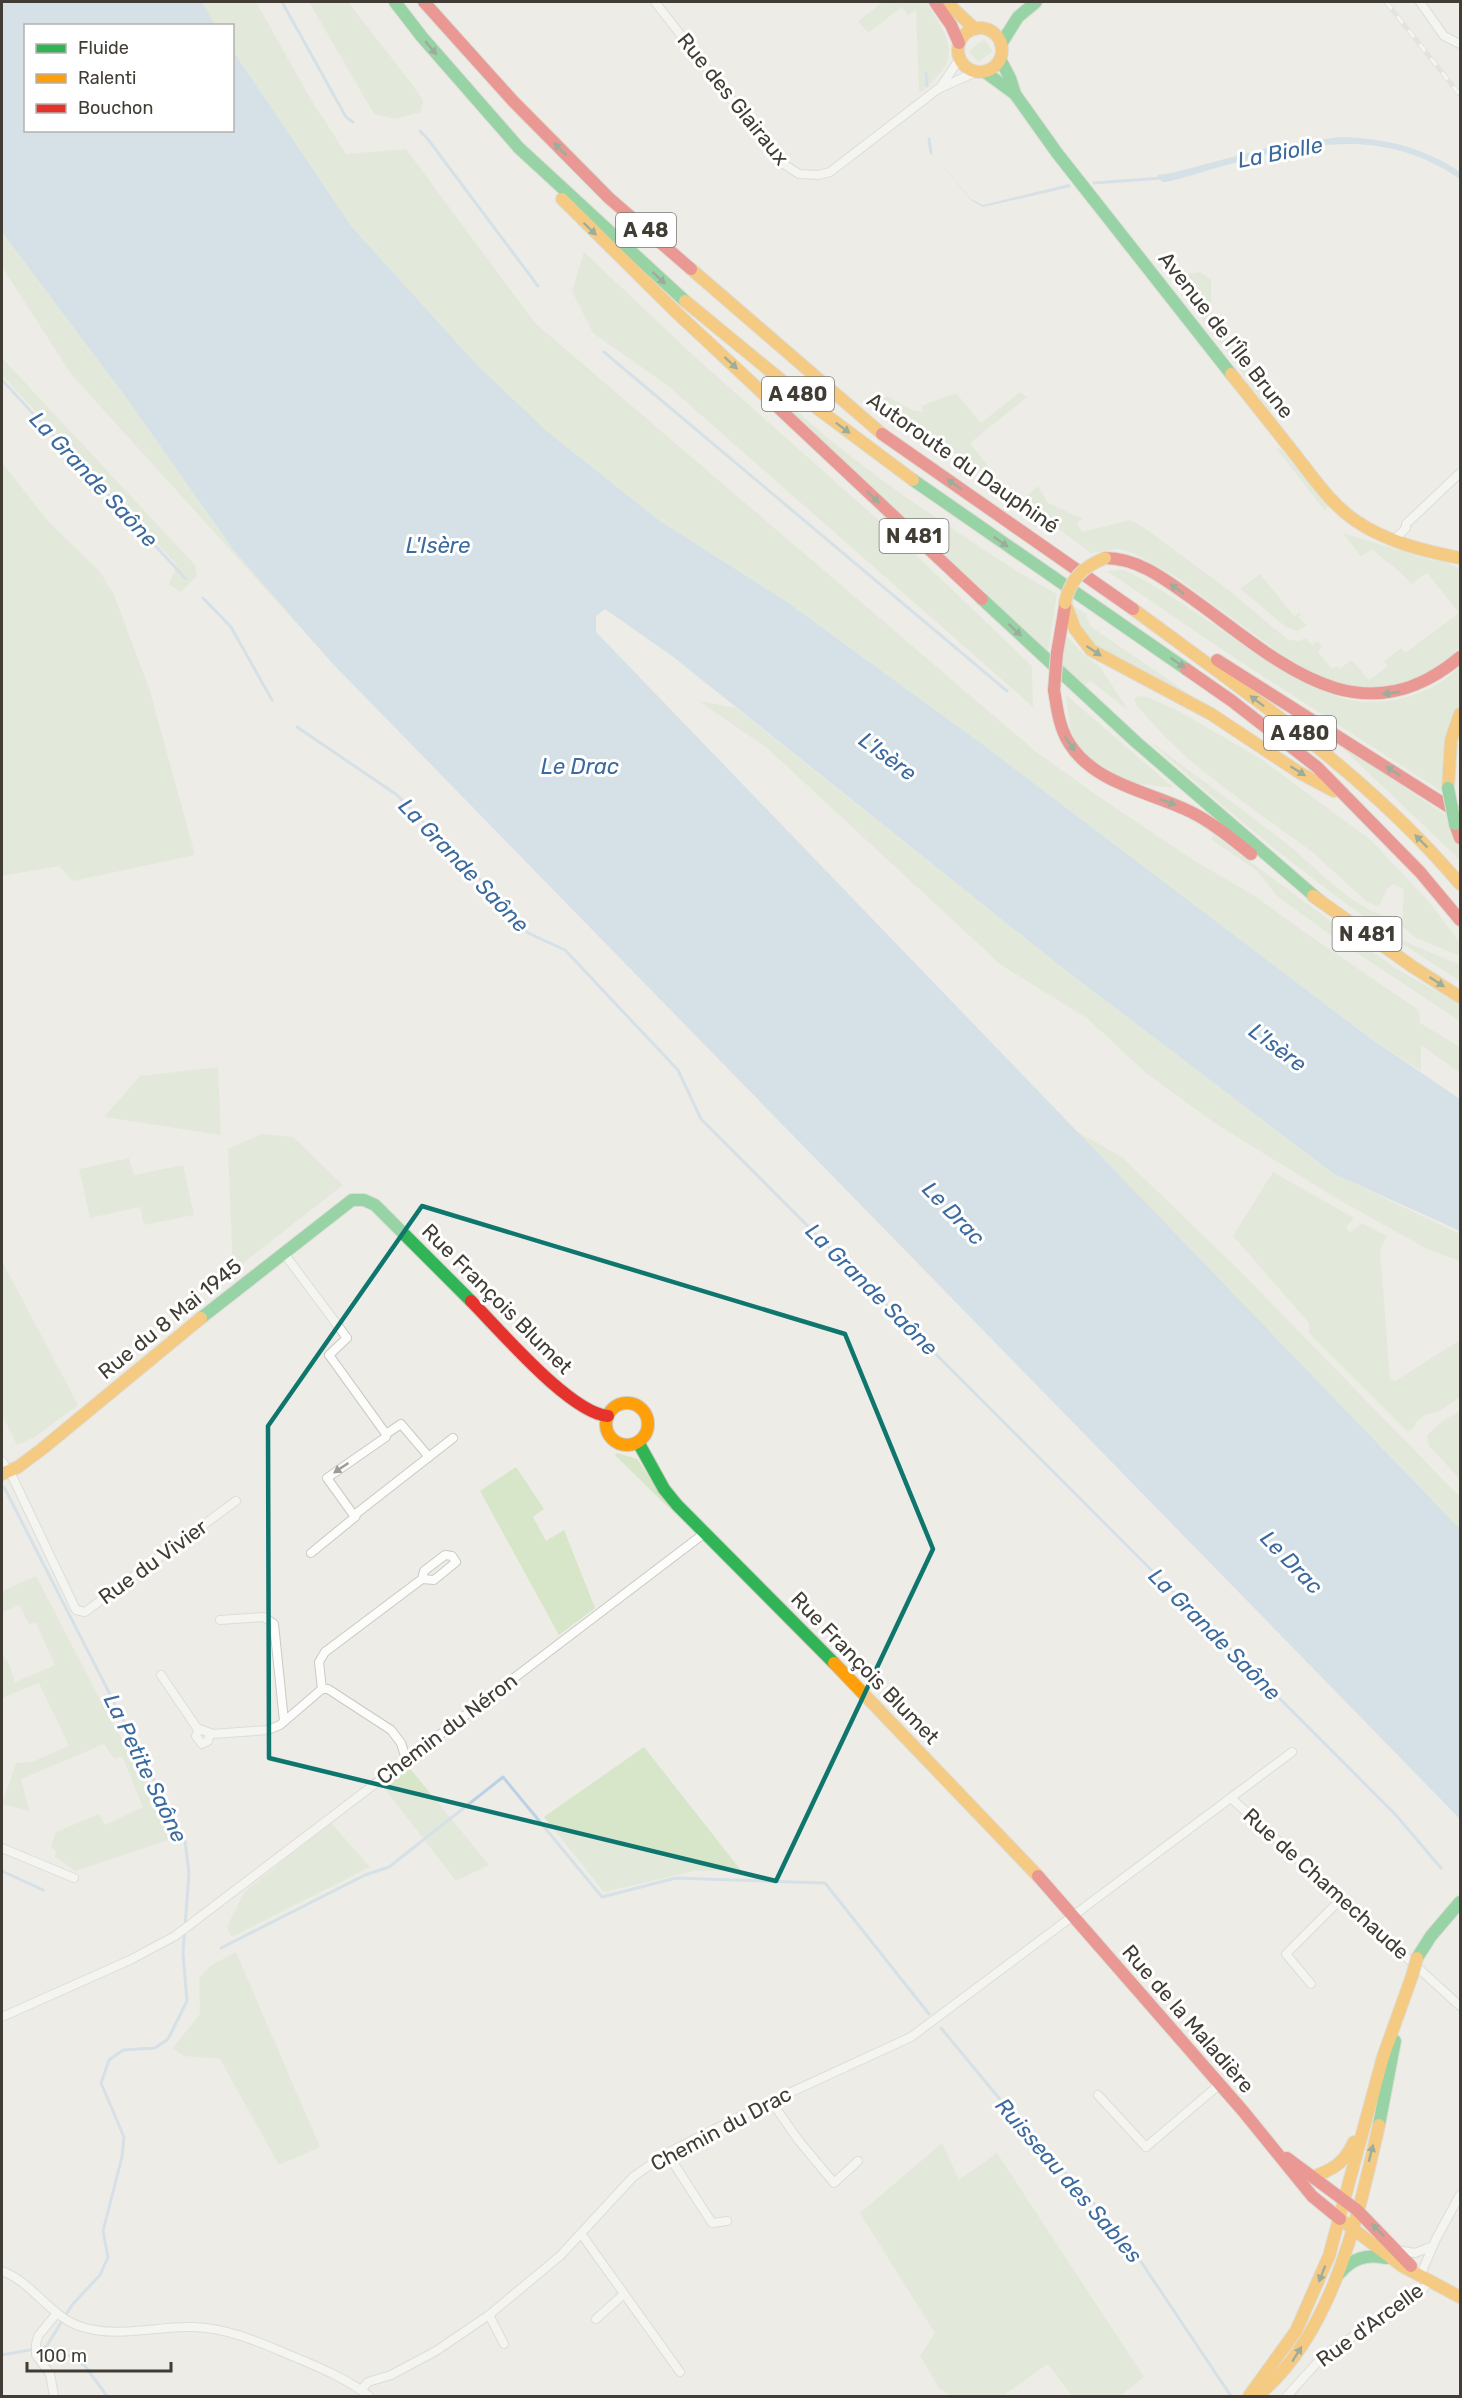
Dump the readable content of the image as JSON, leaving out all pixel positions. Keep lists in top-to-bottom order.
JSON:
{
  "streets": {
    "main road": [
      "A 48",
      "Avenue de l'Île Brune",
      "A 480",
      "Autoroute du Dauphiné",
      "N 481",
      "Rue François Blumet",
      "Rue du 8 Mai 1945",
      "Rue de la Maladière"
    ],
    "street": [
      "Rue des Glairaux",
      "Rue du Vivier",
      "Chemin du Néron",
      "Rue de Chamechaude",
      "Chemin du Drac",
      "Rue d'Arcelle"
    ]
  },
  "crossings": [
    ["Rue des Glairaux", "Avenue de l'Île Brune"],
    ["A 480", "Autoroute du Dauphiné"],
    ["A 480", "N 481"],
    ["Rue François Blumet", "Rue du 8 Mai 1945"],
    ["Rue François Blumet", "Chemin du Néron"],
    ["Rue François Blumet", "Rue de Chamechaude"],
    ["Rue François Blumet", "Rue de la Maladière"],
    ["Rue François Blumet", "Chemin du Drac"],
    ["Rue du 8 Mai 1945", "Rue du Vivier"],
    ["Rue de Chamechaude", "Rue de la Maladière"],
    ["Rue de Chamechaude", "Chemin du Drac"],
    ["Rue de la Maladière", "Chemin du Drac"]
  ],
  "water": [
    "La Biolle",
    "La Grande Saône",
    "L'Isère",
    "Le Drac",
    "La Petite Saône",
    "Ruisseau des Sables"
  ],
  "legend": ["Fluide", "Ralenti", "Bouchon"],
  "scale_bar": "100 m"
}
